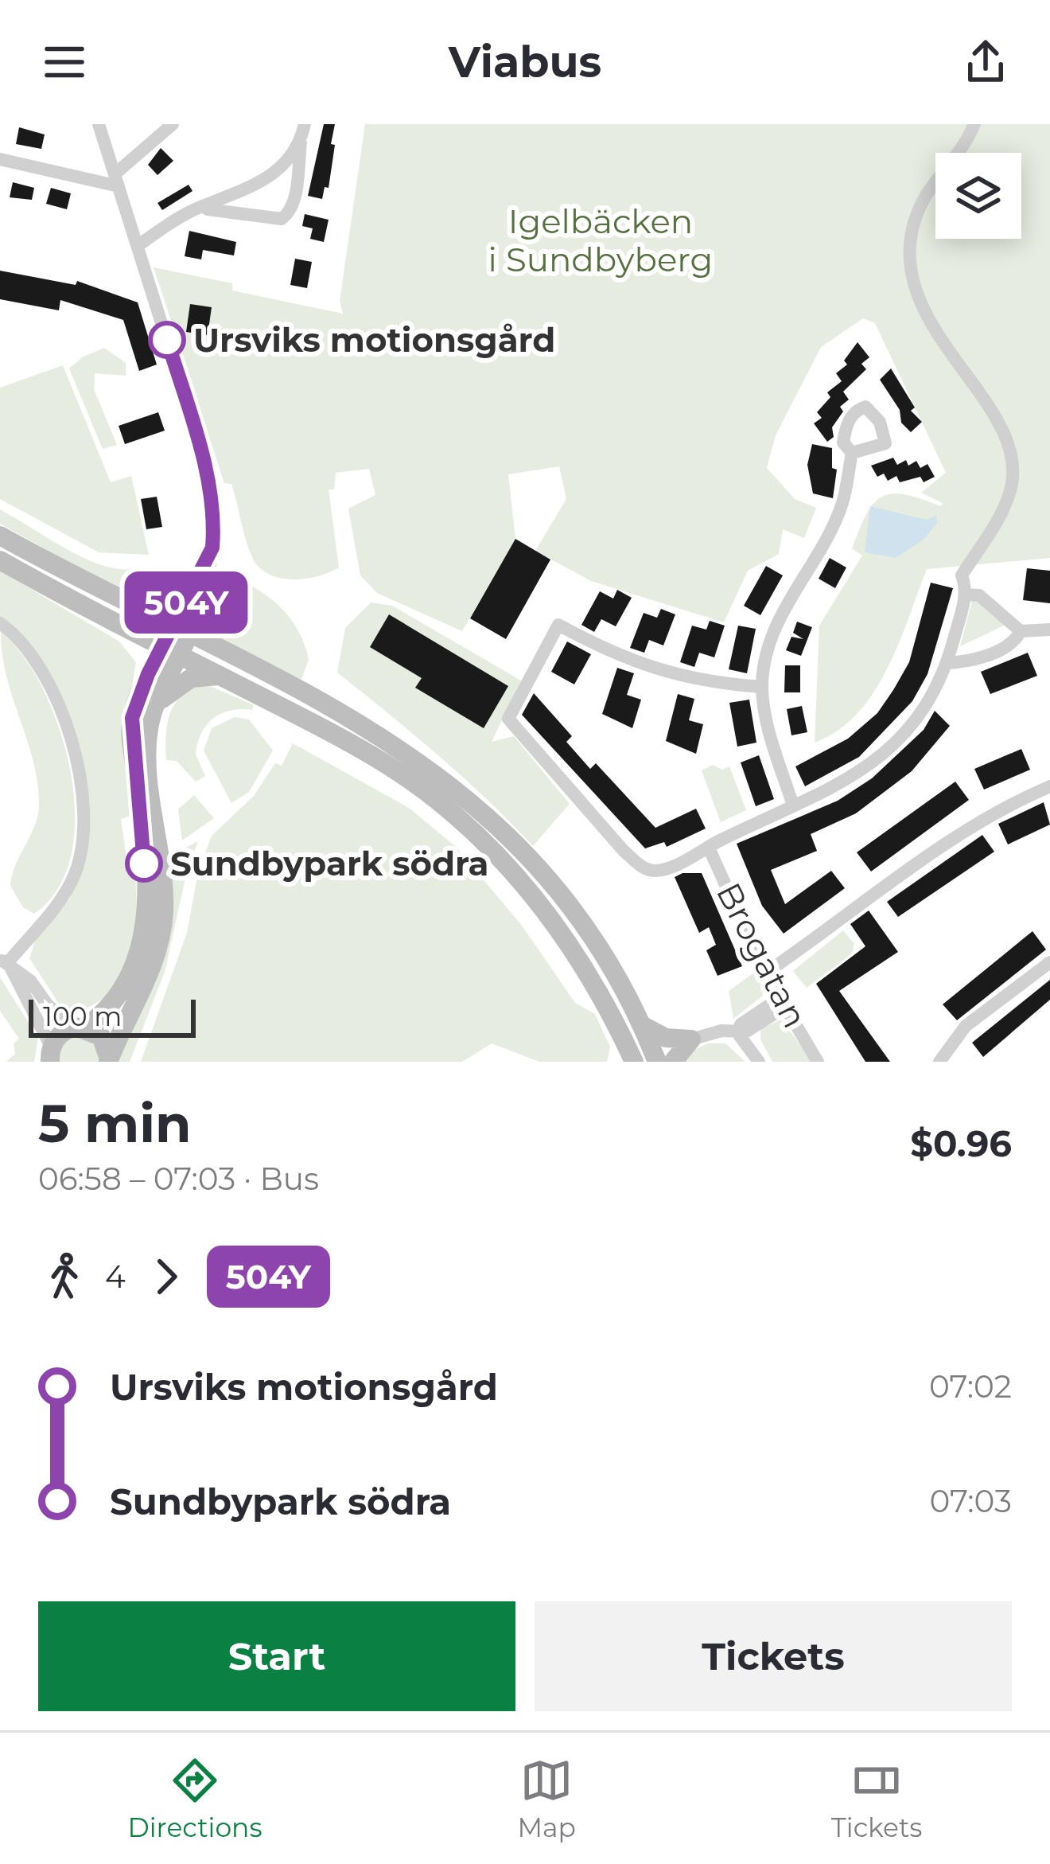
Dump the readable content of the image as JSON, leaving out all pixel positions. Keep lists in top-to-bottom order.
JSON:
{
  "streets": {
    "street": ["Brogatan"]
  },
  "parks": ["Igelbäcken i Sundbyberg"],
  "places": ["Ursviks motionsgård", "Sundbypark södra"],
  "lines": ["bus line 504Y"],
  "scale_bar": "100 m",
  "page": {
    "header": "Viabus",
    "on_map": "504Y",
    "scale": "100 m",
    "heading": ["5 min", "06:58 – 07:03 · Bus", "$0.96"],
    "legs": ["4", "504Y"],
    "list": [
      {
        "name": "Ursviks motionsgård",
        "value": "07:02"
      },
      {
        "name": "Sundbypark södra",
        "value": "07:03"
      }
    ],
    "buttons": ["Start", "Tickets"],
    "tabs": ["Directions", "Map", "Tickets"]
  }
}
